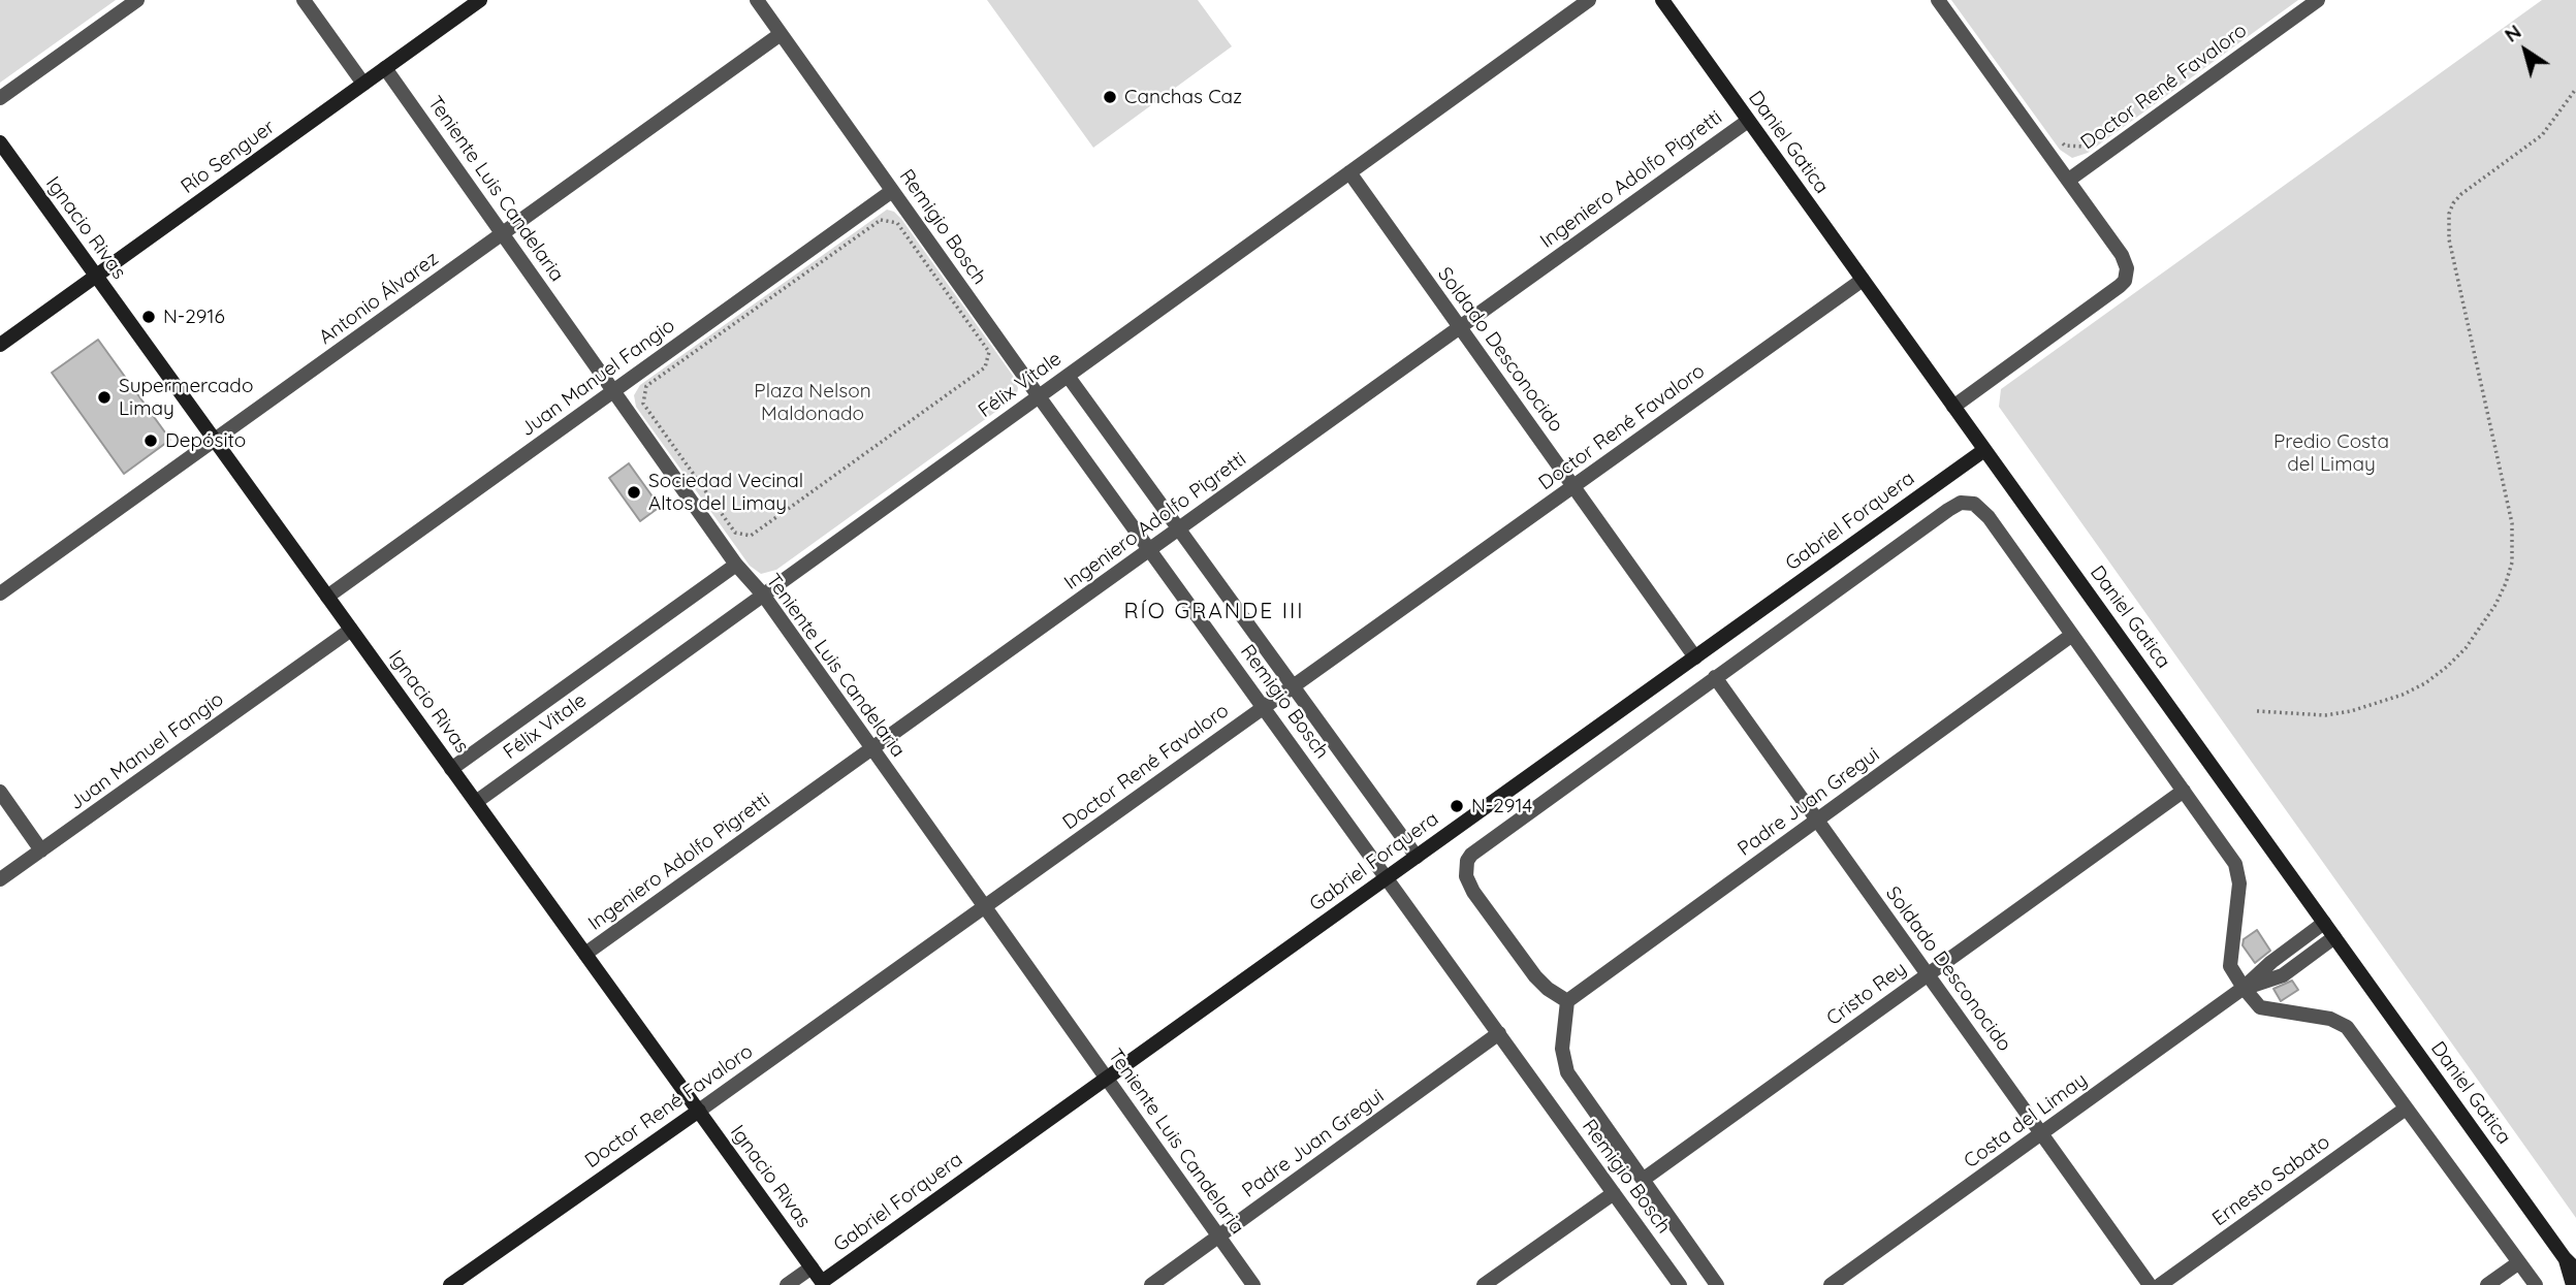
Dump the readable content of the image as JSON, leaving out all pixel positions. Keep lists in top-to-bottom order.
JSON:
{
  "streets": {
    "street": [
      "Doctor René Favaloro",
      "Daniel Gatica",
      "Río Senguer",
      "Ingeniero Adolfo Pigretti",
      "Teniente Luis Candelaria",
      "Remigio Bosch",
      "Ignacio Rivas",
      "Antonio Álvarez",
      "Soldado Desconocido",
      "Juan Manuel Fangio",
      "Félix Vitale",
      "Gabriel Forquera",
      "Padre Juan Gregui",
      "Cristo Rey",
      "Costa del Limay",
      "Ernesto Sabato"
    ]
  },
  "crossings": [
    ["Doctor René Favaloro", "Daniel Gatica"],
    ["Doctor René Favaloro", "Teniente Luis Candelaria"],
    ["Doctor René Favaloro", "Remigio Bosch"],
    ["Doctor René Favaloro", "Ignacio Rivas"],
    ["Doctor René Favaloro", "Soldado Desconocido"],
    ["Daniel Gatica", "Ingeniero Adolfo Pigretti"],
    ["Daniel Gatica", "Gabriel Forquera"],
    ["Río Senguer", "Teniente Luis Candelaria"],
    ["Río Senguer", "Ignacio Rivas"],
    ["Ingeniero Adolfo Pigretti", "Teniente Luis Candelaria"],
    ["Ingeniero Adolfo Pigretti", "Remigio Bosch"],
    ["Ingeniero Adolfo Pigretti", "Ignacio Rivas"],
    ["Ingeniero Adolfo Pigretti", "Soldado Desconocido"],
    ["Teniente Luis Candelaria", "Antonio Álvarez"],
    ["Teniente Luis Candelaria", "Juan Manuel Fangio"],
    ["Teniente Luis Candelaria", "Félix Vitale"],
    ["Teniente Luis Candelaria", "Gabriel Forquera"],
    ["Teniente Luis Candelaria", "Padre Juan Gregui"],
    ["Remigio Bosch", "Antonio Álvarez"],
    ["Remigio Bosch", "Juan Manuel Fangio"],
    ["Remigio Bosch", "Félix Vitale"],
    ["Remigio Bosch", "Gabriel Forquera"],
    ["Remigio Bosch", "Padre Juan Gregui"],
    ["Remigio Bosch", "Cristo Rey"],
    ["Ignacio Rivas", "Antonio Álvarez"],
    ["Ignacio Rivas", "Juan Manuel Fangio"],
    ["Ignacio Rivas", "Félix Vitale"],
    ["Ignacio Rivas", "Gabriel Forquera"],
    ["Soldado Desconocido", "Félix Vitale"],
    ["Soldado Desconocido", "Gabriel Forquera"],
    ["Soldado Desconocido", "Padre Juan Gregui"],
    ["Soldado Desconocido", "Cristo Rey"],
    ["Soldado Desconocido", "Costa del Limay"]
  ],
  "districts": ["RÍO GRANDE III"],
  "parks": ["Plaza Nelson Maldonado", "Predio Costa del Limay"],
  "places": [
    "Canchas Caz",
    "N-2916",
    "Supermercado Limay",
    "Depósito",
    "Sociedad Vecinal Altos del Limay",
    "N-2914"
  ],
  "north": "top left"
}
